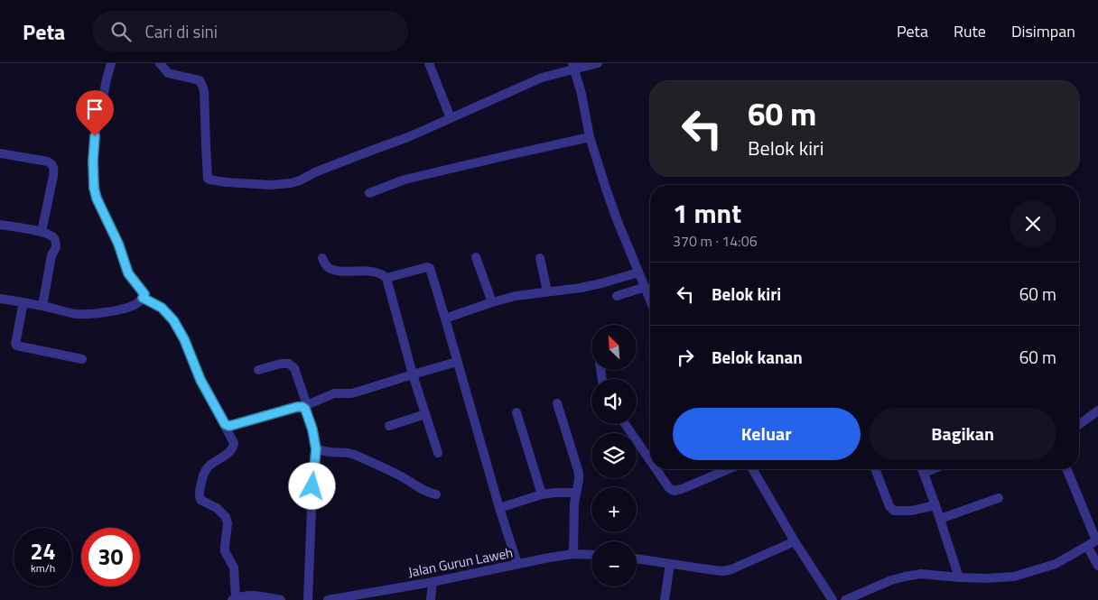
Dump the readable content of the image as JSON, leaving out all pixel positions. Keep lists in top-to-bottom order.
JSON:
{
  "streets": {
    "street": ["Jalan Gurun Laweh"]
  },
  "north": "top left",
  "page": {
    "header": "Peta",
    "search": "Cari di sini",
    "nav": ["Peta", "Rute", "Disimpan"],
    "turn": ["60 m", "Belok kiri"],
    "heading": ["1 mnt", "370 m · 14:06"],
    "list": [
      {
        "name": "Belok kiri",
        "value": "60 m"
      },
      {
        "name": "Belok kanan",
        "value": "60 m"
      }
    ],
    "map_buttons": ["+", "−"],
    "buttons": ["Keluar", "Bagikan"],
    "speed": "24 km/h",
    "limit": "30"
  }
}
